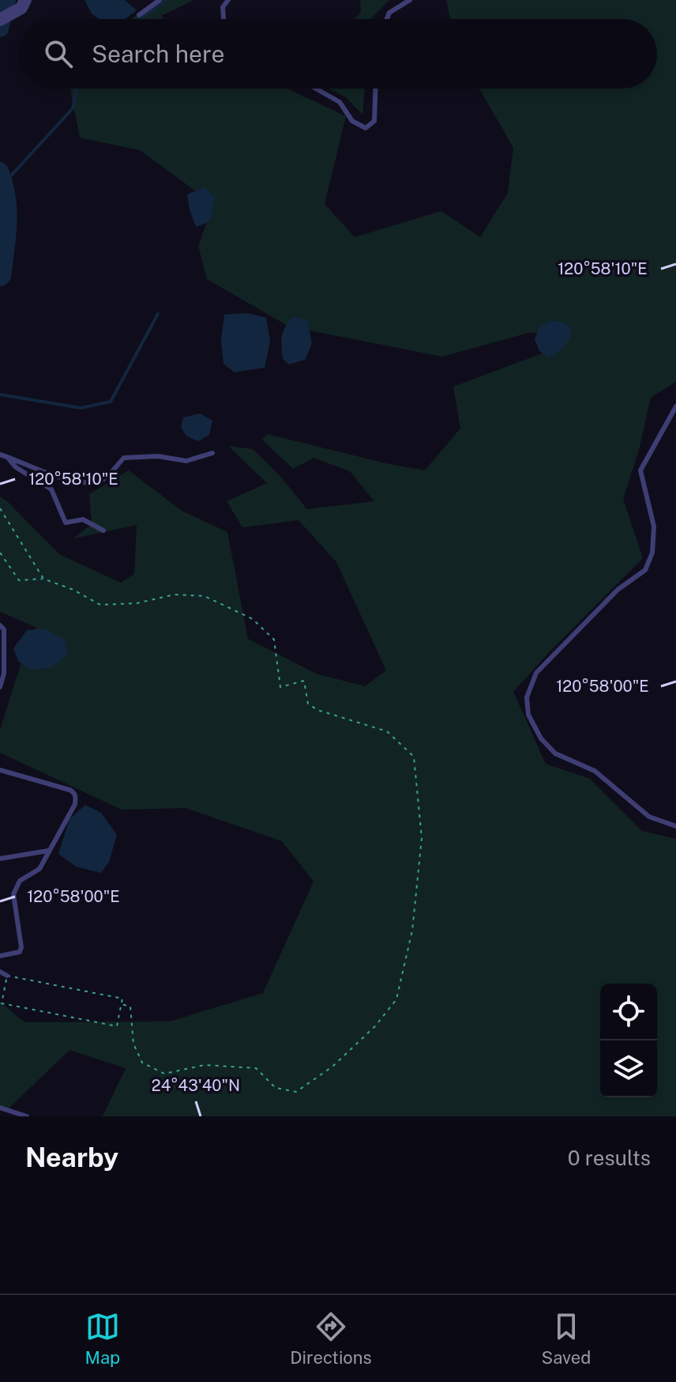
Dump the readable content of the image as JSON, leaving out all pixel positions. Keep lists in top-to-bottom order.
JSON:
{
  "page": {
    "search": "Search here",
    "heading": ["Nearby", "0 results"],
    "nav": ["Map", "Directions", "Saved"]
  },
  "coordinates": ["120°58'10\"E", "120°58'00\"E", "24°43'40\"N"]
}
